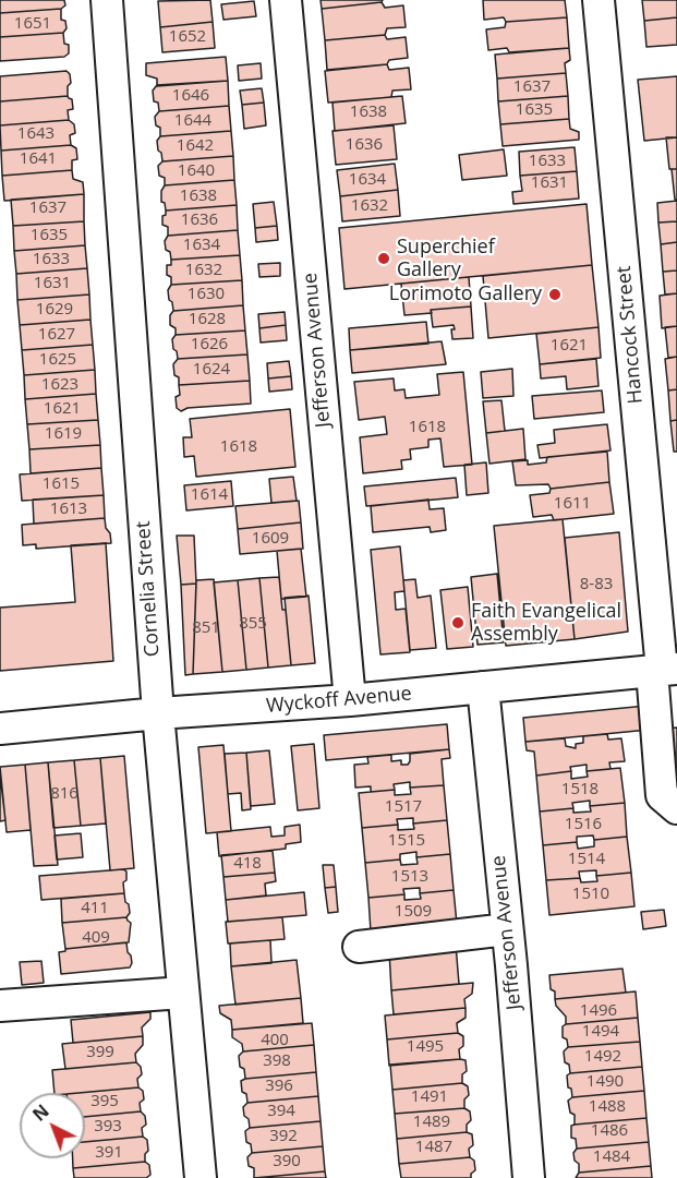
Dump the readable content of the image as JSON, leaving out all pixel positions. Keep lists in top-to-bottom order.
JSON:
{
  "streets": {
    "street": [
      "Hancock Street",
      "Jefferson Avenue",
      "Cornelia Street",
      "Wyckoff Avenue"
    ]
  },
  "crossings": [
    ["Hancock Street", "Wyckoff Avenue"],
    ["Jefferson Avenue", "Wyckoff Avenue"],
    ["Cornelia Street", "Wyckoff Avenue"]
  ],
  "places": ["Superchief Gallery", "Lorimoto Gallery", "Faith Evangelical Assembly"],
  "house_numbers": [
    "1651",
    "1652",
    "1637",
    "1646",
    "1635",
    "1638",
    "1644",
    "1643",
    "1636",
    "1642",
    "1641",
    "1633",
    "1640",
    "1634",
    "1631",
    "1638",
    "1632",
    "1637",
    "1636",
    "1635",
    "1634",
    "1633",
    "1632",
    "1631",
    "1630",
    "1629",
    "1628",
    "1627",
    "1626",
    "1621",
    "1625",
    "1624",
    "1623",
    "1621",
    "1618",
    "1619",
    "1618",
    "1615",
    "1614",
    "1611",
    "1613",
    "1609",
    "8-83",
    "855",
    "851",
    "1518",
    "816",
    "1517",
    "1516",
    "1515",
    "1514",
    "418",
    "1513",
    "1510",
    "411",
    "1509",
    "409",
    "1496",
    "1494",
    "400",
    "1495",
    "399",
    "1492",
    "398",
    "1490",
    "396",
    "1491",
    "395",
    "1488",
    "394",
    "1489",
    "393",
    "1486",
    "392",
    "1487",
    "391",
    "1484",
    "390"
  ],
  "north": "top left"
}
